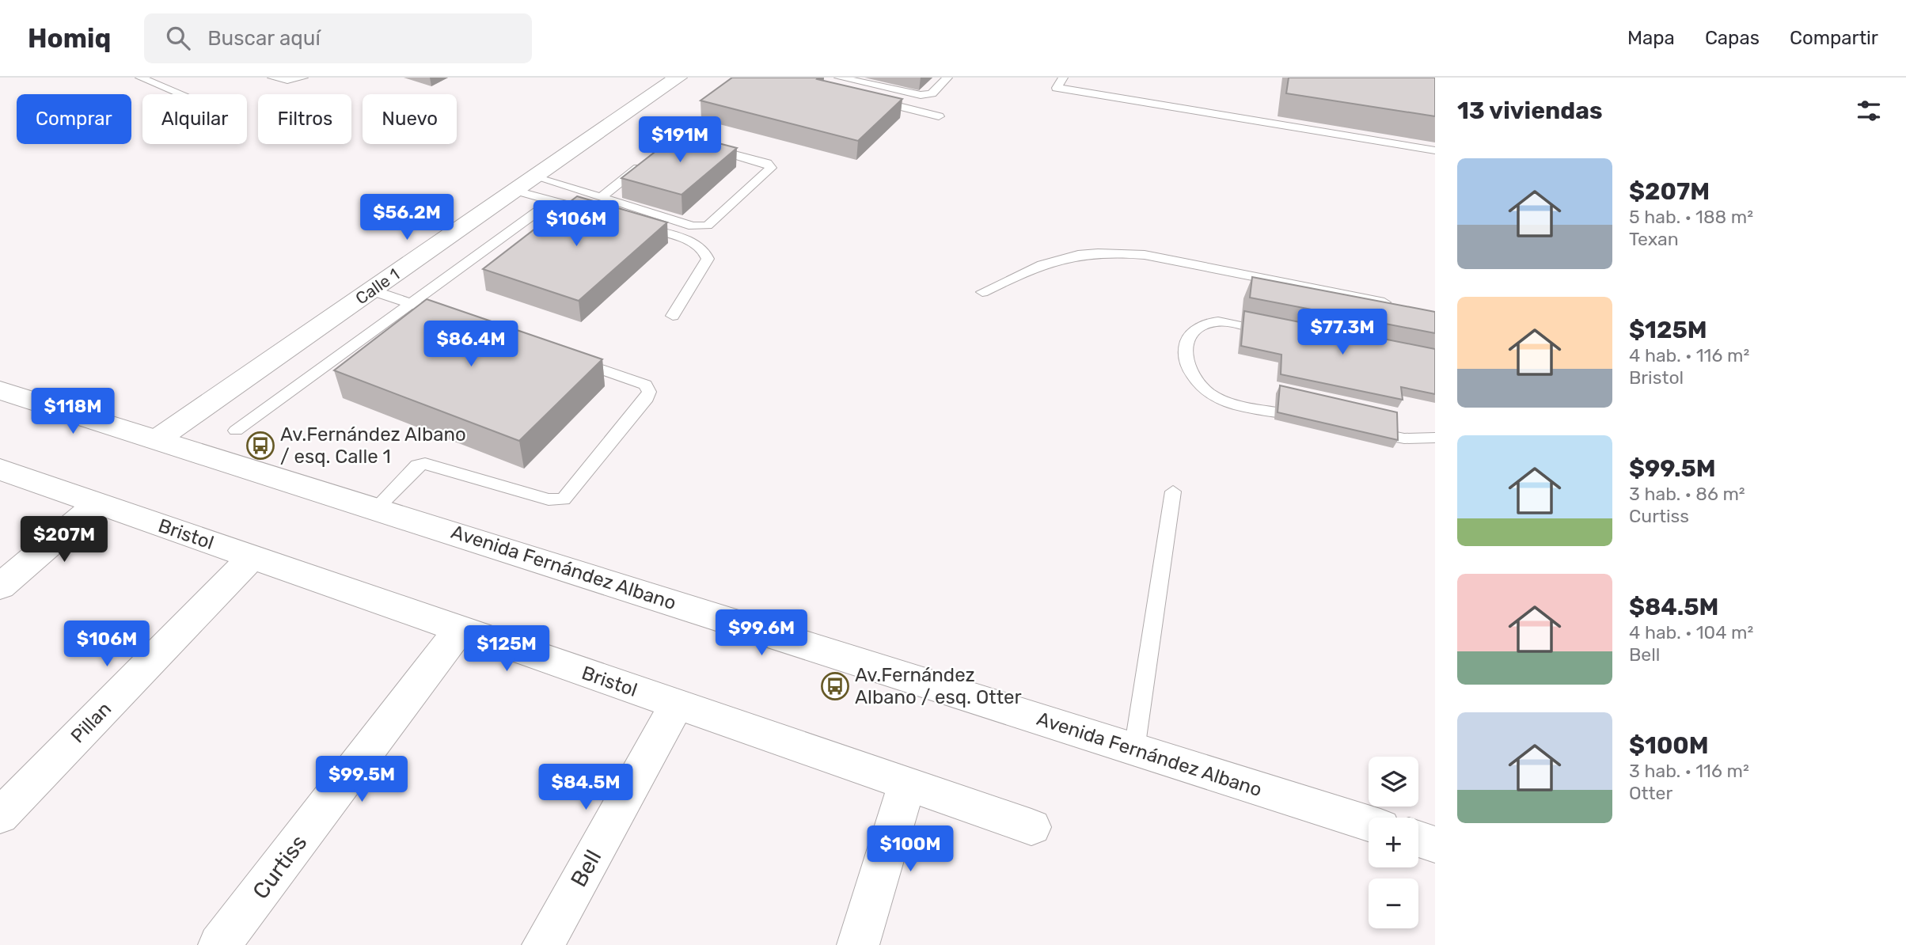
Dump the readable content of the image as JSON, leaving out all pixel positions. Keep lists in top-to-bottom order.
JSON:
{
  "streets": {
    "street": [
      "Calle 1",
      "Bristol",
      "Avenida Fernández Albano",
      "Pillan",
      "Curtiss",
      "Bell"
    ]
  },
  "crossings": [
    ["Calle 1", "Avenida Fernández Albano"],
    ["Bristol", "Pillan"],
    ["Bristol", "Curtiss"],
    ["Bristol", "Bell"]
  ],
  "places": {
    "bus stop": ["Av.Fernández Albano / esq. Calle 1", "Av.Fernández Albano / esq. Otter"]
  },
  "page": {
    "header": "Homiq",
    "search": "Buscar aquí",
    "nav": ["Mapa", "Capas", "Compartir"],
    "heading": "13 viviendas",
    "chip": [
      "Comprar",
      "Alquilar",
      "Filtros",
      "Nuevo"
    ],
    "price": [
      "$191M",
      "$56.2M",
      "$106M",
      "$77.3M",
      "$86.4M",
      "$118M",
      "$207M",
      "$99.6M",
      "$106M",
      "$125M",
      "$99.5M",
      "$84.5M",
      "$100M"
    ],
    "list": [
      {
        "name": "$207M",
        "note": "5 hab. · 188 m² · Texan"
      },
      {
        "name": "$125M",
        "note": "4 hab. · 116 m² · Bristol"
      },
      {
        "name": "$99.5M",
        "note": "3 hab. · 86 m² · Curtiss"
      },
      {
        "name": "$84.5M",
        "note": "4 hab. · 104 m² · Bell"
      },
      {
        "name": "$100M",
        "note": "3 hab. · 116 m² · Otter"
      }
    ],
    "map_buttons": ["+", "−"]
  }
}
